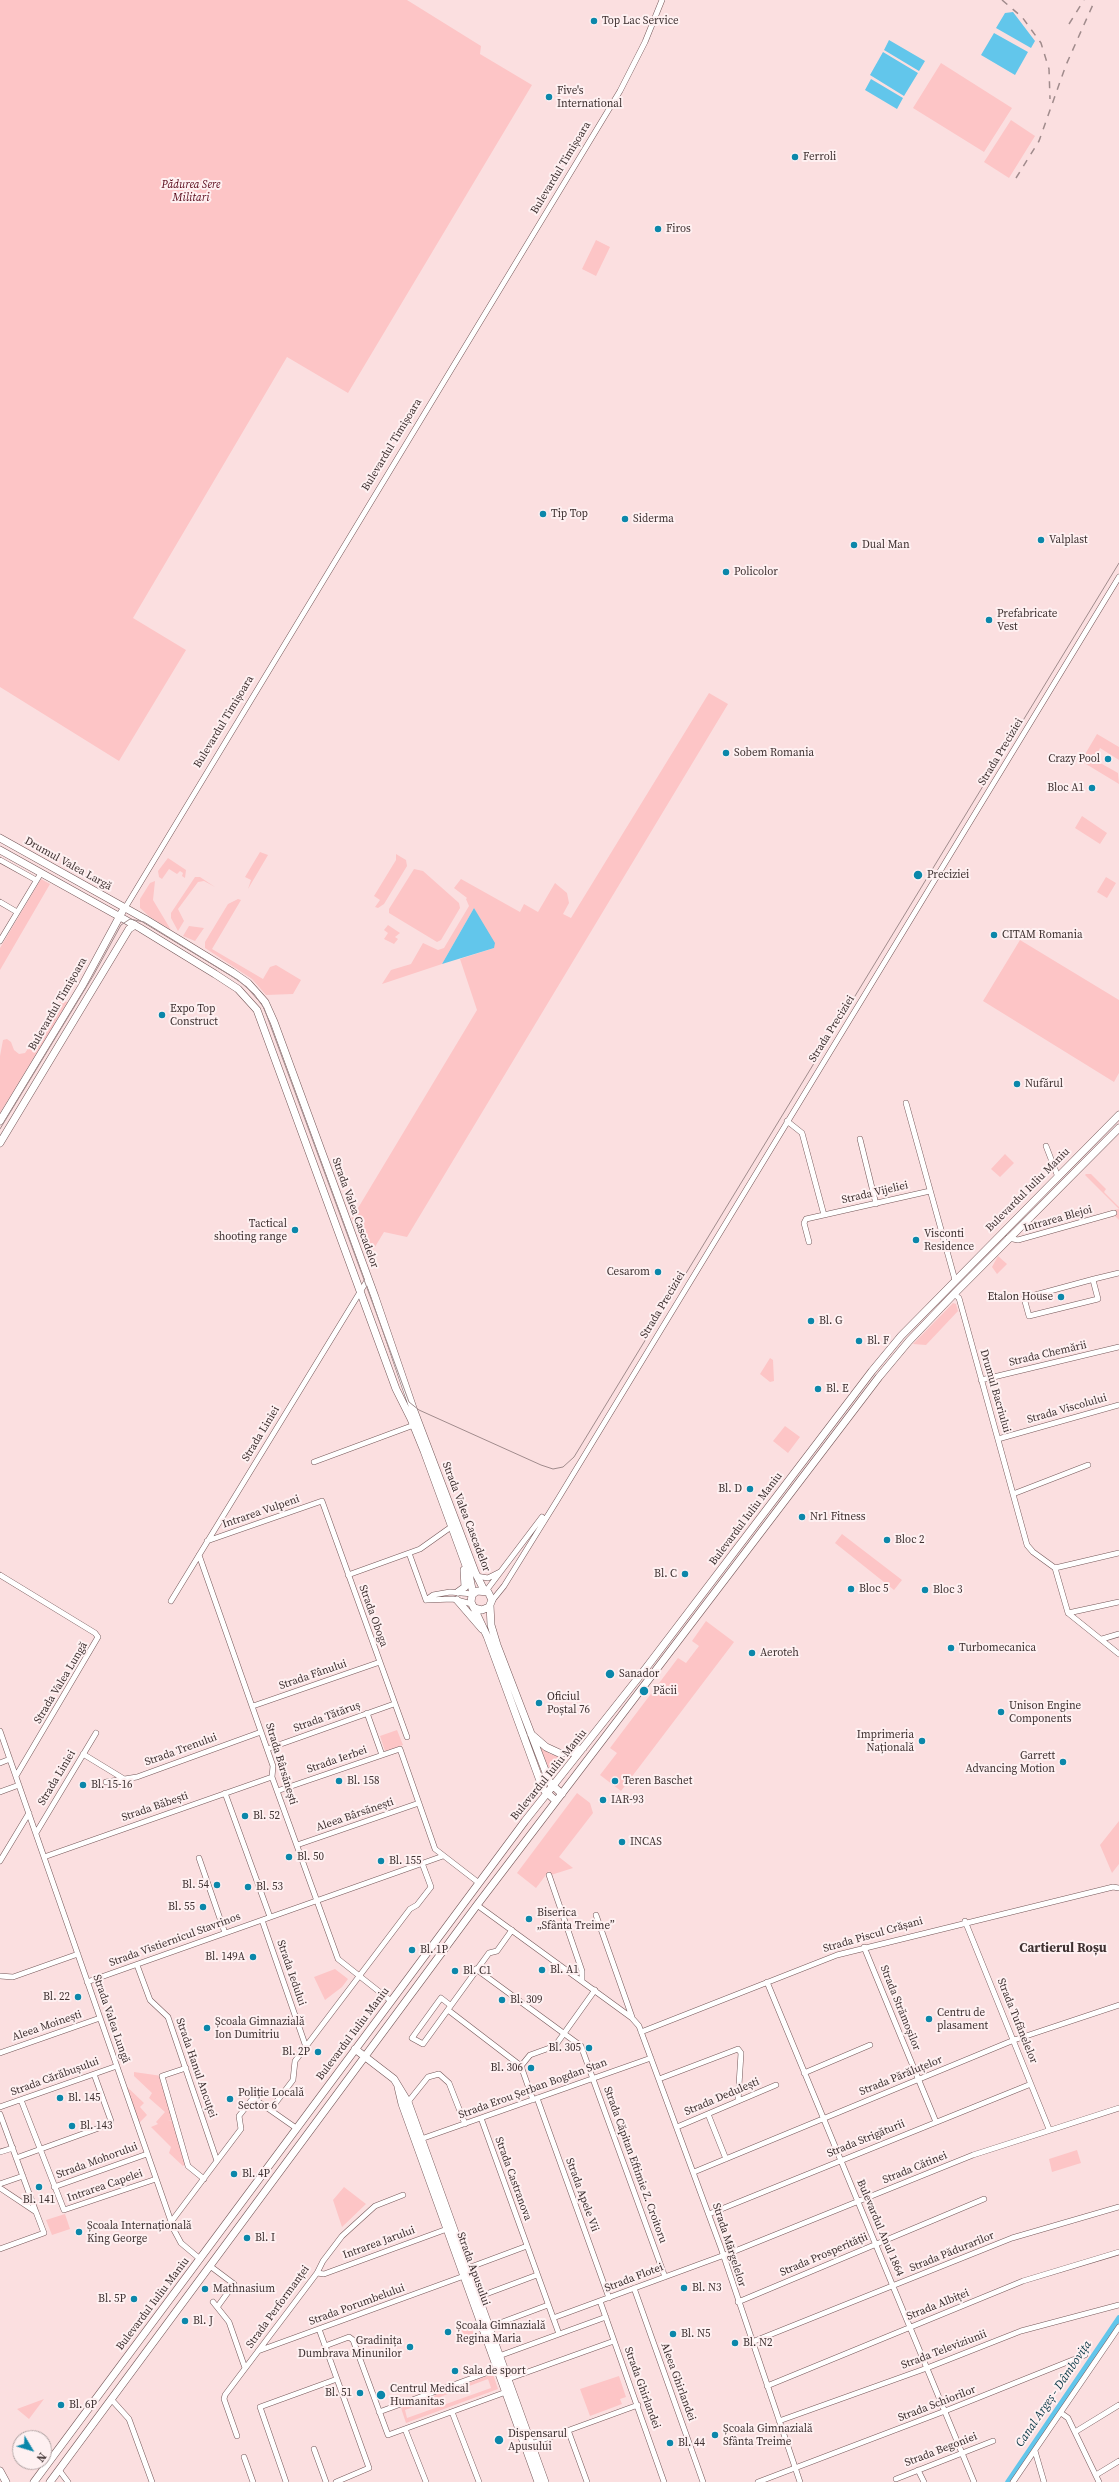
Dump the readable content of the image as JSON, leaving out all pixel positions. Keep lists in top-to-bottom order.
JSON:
{
  "streets": {
    "main road": [
      "Bulevardul Timișoara",
      "Drumul Valea Largă",
      "Bulevardul Iuliu Maniu",
      "Strada Valea Cascadelor",
      "Strada Apusului"
    ],
    "street": [
      "Strada Preciziei",
      "Strada Vijeliei",
      "Intrarea Blejoi",
      "Strada Chemării",
      "Drumul Bacriului",
      "Strada Viscolului",
      "Strada Liniei",
      "Intrarea Vulpeni",
      "Strada Oboga",
      "Strada Fânului",
      "Strada Valea Lungă",
      "Strada Tătăruș",
      "Strada Trenului",
      "Strada Ierbei",
      "Strada Bârsănești",
      "Strada Băbești",
      "Aleea Bârsănești",
      "Strada Piscul Crășani",
      "Strada Vistiernicul Stavrinos",
      "Strada Iedului",
      "Strada Strămoșilor",
      "Strada Tufănelelor",
      "Aleea Moinești",
      "Strada Hanul Ancuței",
      "Strada Părăluțelor",
      "Strada Cărăbușului",
      "Strada Erou Șerban Bogdan Stan",
      "Strada Dedulești",
      "Strada Strigăturii",
      "Strada Mohorului",
      "Strada Căpitan Eftimie Z. Croitoru",
      "Strada Cătinei",
      "Strada Castranova",
      "Intrarea Capelei",
      "Strada Apele Vii",
      "Bulevardul Anul 1864",
      "Intrarea Jarului",
      "Strada Mărgelelor",
      "Strada Pădurarilor",
      "Strada Prosperității",
      "Strada Flotei",
      "Strada Porumbelului",
      "Strada Albiței",
      "Strada Performanței",
      "Strada Televiziunii",
      "Aleea Ghirlandei",
      "Strada Ghirlandei",
      "Strada Schiorilor",
      "Strada Begoniei"
    ]
  },
  "crossings": [
    ["Bulevardul Timișoara", "Drumul Valea Largă"],
    ["Bulevardul Timișoara", "Strada Valea Cascadelor"],
    ["Strada Preciziei", "Strada Valea Cascadelor"],
    ["Drumul Valea Largă", "Strada Valea Cascadelor"],
    ["Bulevardul Iuliu Maniu", "Intrarea Blejoi"],
    ["Bulevardul Iuliu Maniu", "Drumul Bacriului"],
    ["Bulevardul Iuliu Maniu", "Strada Valea Lungă"],
    ["Bulevardul Iuliu Maniu", "Strada Bârsănești"],
    ["Bulevardul Iuliu Maniu", "Strada Mărgelelor"],
    ["Bulevardul Iuliu Maniu", "Strada Apusului"],
    ["Strada Valea Cascadelor", "Strada Liniei"],
    ["Strada Chemării", "Drumul Bacriului"],
    ["Drumul Bacriului", "Strada Viscolului"],
    ["Strada Liniei", "Intrarea Vulpeni"],
    ["Strada Liniei", "Strada Valea Lungă"],
    ["Strada Liniei", "Strada Bârsănești"],
    ["Intrarea Vulpeni", "Strada Oboga"],
    ["Strada Oboga", "Strada Fânului"],
    ["Strada Oboga", "Strada Tătăruș"],
    ["Strada Fânului", "Strada Bârsănești"],
    ["Strada Valea Lungă", "Strada Băbești"],
    ["Strada Valea Lungă", "Strada Vistiernicul Stavrinos"],
    ["Strada Valea Lungă", "Aleea Moinești"],
    ["Strada Valea Lungă", "Strada Cărăbușului"],
    ["Strada Valea Lungă", "Strada Mohorului"],
    ["Strada Valea Lungă", "Intrarea Capelei"],
    ["Strada Tătăruș", "Strada Bârsănești"],
    ["Strada Trenului", "Strada Bârsănești"],
    ["Strada Ierbei", "Strada Bârsănești"],
    ["Strada Ierbei", "Aleea Bârsănești"],
    ["Strada Bârsănești", "Strada Băbești"],
    ["Strada Bârsănești", "Aleea Bârsănești"],
    ["Strada Bârsănești", "Strada Vistiernicul Stavrinos"],
    ["Strada Piscul Crășani", "Strada Strămoșilor"],
    ["Strada Piscul Crășani", "Strada Tufănelelor"],
    ["Strada Piscul Crășani", "Bulevardul Anul 1864"],
    ["Strada Piscul Crășani", "Strada Mărgelelor"],
    ["Strada Vistiernicul Stavrinos", "Strada Iedului"],
    ["Strada Vistiernicul Stavrinos", "Strada Hanul Ancuței"],
    ["Strada Strămoșilor", "Strada Părăluțelor"],
    ["Strada Strămoșilor", "Strada Strigăturii"],
    ["Strada Tufănelelor", "Strada Părăluțelor"],
    ["Strada Tufănelelor", "Strada Strigăturii"],
    ["Strada Tufănelelor", "Strada Cătinei"],
    ["Strada Părăluțelor", "Bulevardul Anul 1864"],
    ["Strada Părăluțelor", "Strada Mărgelelor"],
    ["Strada Cărăbușului", "Strada Mohorului"],
    ["Strada Erou Șerban Bogdan Stan", "Strada Căpitan Eftimie Z. Croitoru"],
    ["Strada Erou Șerban Bogdan Stan", "Strada Castranova"],
    ["Strada Erou Șerban Bogdan Stan", "Strada Apele Vii"],
    ["Strada Erou Șerban Bogdan Stan", "Strada Mărgelelor"],
    ["Strada Erou Șerban Bogdan Stan", "Strada Apusului"],
    ["Strada Dedulești", "Strada Mărgelelor"],
    ["Strada Strigăturii", "Bulevardul Anul 1864"],
    ["Strada Strigăturii", "Strada Mărgelelor"],
    ["Strada Mohorului", "Intrarea Capelei"],
    ["Strada Căpitan Eftimie Z. Croitoru", "Strada Flotei"],
    ["Strada Cătinei", "Bulevardul Anul 1864"],
    ["Strada Cătinei", "Strada Mărgelelor"],
    ["Strada Cătinei", "Strada Flotei"],
    ["Strada Castranova", "Strada Flotei"],
    ["Strada Apele Vii", "Strada Flotei"],
    ["Bulevardul Anul 1864", "Strada Pădurarilor"],
    ["Bulevardul Anul 1864", "Strada Prosperității"],
    ["Bulevardul Anul 1864", "Strada Albiței"],
    ["Bulevardul Anul 1864", "Strada Televiziunii"],
    ["Bulevardul Anul 1864", "Strada Schiorilor"],
    ["Bulevardul Anul 1864", "Strada Begoniei"],
    ["Intrarea Jarului", "Strada Apusului"],
    ["Intrarea Jarului", "Strada Performanței"],
    ["Strada Mărgelelor", "Strada Pădurarilor"],
    ["Strada Mărgelelor", "Strada Prosperității"],
    ["Strada Mărgelelor", "Strada Flotei"],
    ["Strada Mărgelelor", "Strada Albiței"],
    ["Strada Mărgelelor", "Strada Televiziunii"],
    ["Strada Mărgelelor", "Strada Schiorilor"],
    ["Strada Apusului", "Strada Porumbelului"],
    ["Strada Flotei", "Aleea Ghirlandei"],
    ["Strada Flotei", "Strada Ghirlandei"],
    ["Strada Porumbelului", "Strada Performanței"]
  ],
  "districts": ["Cartierul Roșu"],
  "water": ["Canal Argeș - Dâmbovița"],
  "parks": ["Pădurea Sere Militari"],
  "places": [
    "Top Lac Service",
    "Five's International",
    "Ferroli",
    "Firos",
    "Tip Top",
    "Siderma",
    "Valplast",
    "Dual Man",
    "Policolor",
    "Prefabricate Vest",
    "Sobem Romania",
    "Crazy Pool",
    "Bloc A1",
    "Preciziei",
    "CITAM Romania",
    "Expo Top Construct",
    "Nufărul",
    "Tactical shooting range",
    "Visconti Residence",
    "Cesarom",
    "Etalon House",
    "Bl. G",
    "Bl. F",
    "Bl. E",
    "Bl. D",
    "Nr1 Fitness",
    "Bloc 2",
    "Bl. C",
    "Bloc 5",
    "Bloc 3",
    "Turbomecanica",
    "Aeroteh",
    "Sanador",
    "Păcii",
    "Oficiul Poștal 76",
    "Unison Engine Components",
    "Imprimeria Națională",
    "Garrett Advancing Motion",
    "Bl. 158",
    "Teren Baschet",
    "Bl. 15-16",
    "IAR-93",
    "Bl. 52",
    "INCAS",
    "Bl. 50",
    "Bl. 155",
    "Bl. 54",
    "Bl. 53",
    "Bl. 55",
    "Biserica „Sfânta Treime”",
    "Bl. 1P",
    "Bl. 149A",
    "Bl. A1",
    "Bl. C1",
    "Bl. 22",
    "Bl. 309",
    "Centru de plasament",
    "Școala Gimnazială Ion Dumitriu",
    "Bl. 305",
    "Bl. 2P",
    "Bl. 306",
    "Bl. 145",
    "Poliție Locală Sector 6",
    "Bl. 143",
    "Bl. 4P",
    "Bl. 141",
    "Școala Internațională King George",
    "Bl. I",
    "Bl. N3",
    "Mathnasium",
    "Bl. 5P",
    "Bl. J",
    "Școala Gimnazială Regina Maria",
    "Bl. N5",
    "Bl. N2",
    "Gradinița Dumbrava Minunilor",
    "Sala de sport",
    "Bl. 51",
    "Centrul Medical Humanitas",
    "Bl. 6P",
    "Școala Gimnazială Sfânta Treime",
    "Dispensarul Apusului",
    "Bl. 44"
  ],
  "north": "bottom right"
}
